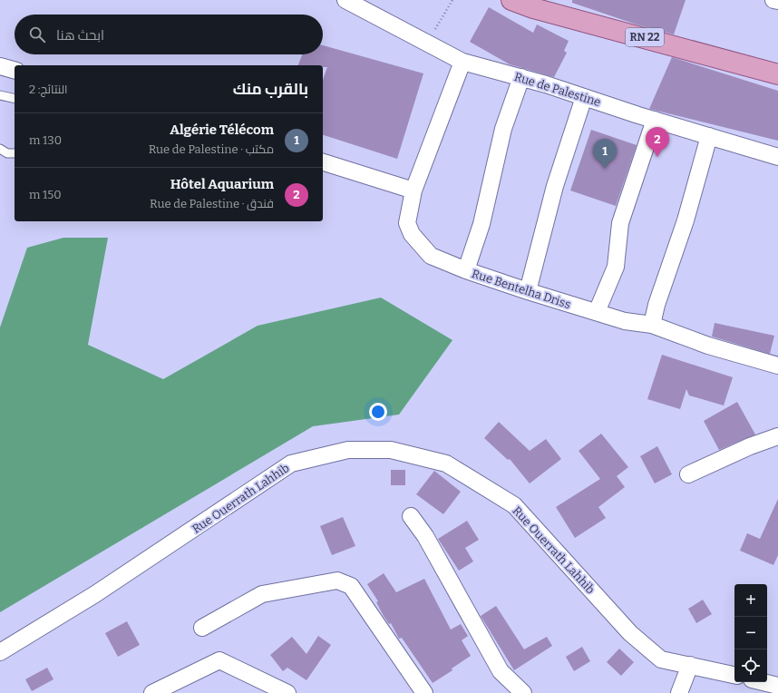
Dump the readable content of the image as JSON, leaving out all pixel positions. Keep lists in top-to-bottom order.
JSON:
{
  "streets": {
    "main road": ["RN 22"],
    "street": ["Rue de Palestine", "Rue Bentelha Driss", "Rue Ouerrath Lahhib"]
  },
  "crossings": [
    ["Rue de Palestine", "Rue Bentelha Driss"]
  ],
  "page": {
    "search": "ابحث هنا",
    "heading": ["بالقرب منك", "النتائج: 2"],
    "list": [
      {
        "mark": "1",
        "name": "Algérie Télécom",
        "note": "مكتب · Rue de Palestine",
        "value": "130 m"
      },
      {
        "mark": "2",
        "name": "Hôtel Aquarium",
        "note": "فندق · Rue de Palestine",
        "value": "150 m"
      }
    ],
    "pins": ["2", "1"],
    "map_buttons": ["+", "−"]
  }
}
